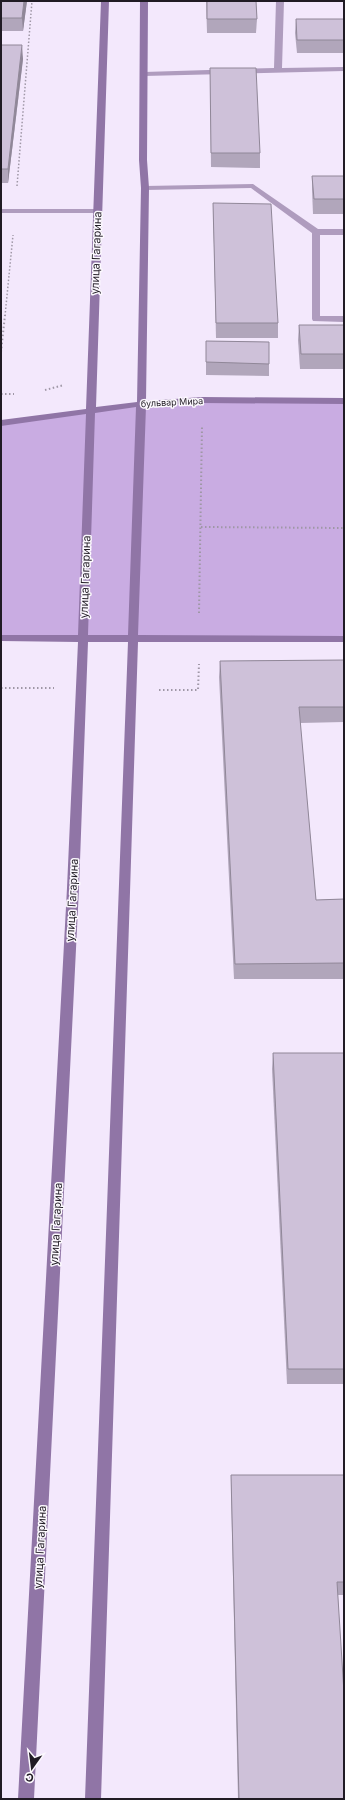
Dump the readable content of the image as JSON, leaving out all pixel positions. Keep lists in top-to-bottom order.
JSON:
{
  "streets": {
    "main road": ["улица Гагарина", "бульвар Мира"]
  },
  "crossings": [
    ["улица Гагарина", "бульвар Мира"]
  ],
  "north": "bottom"
}
